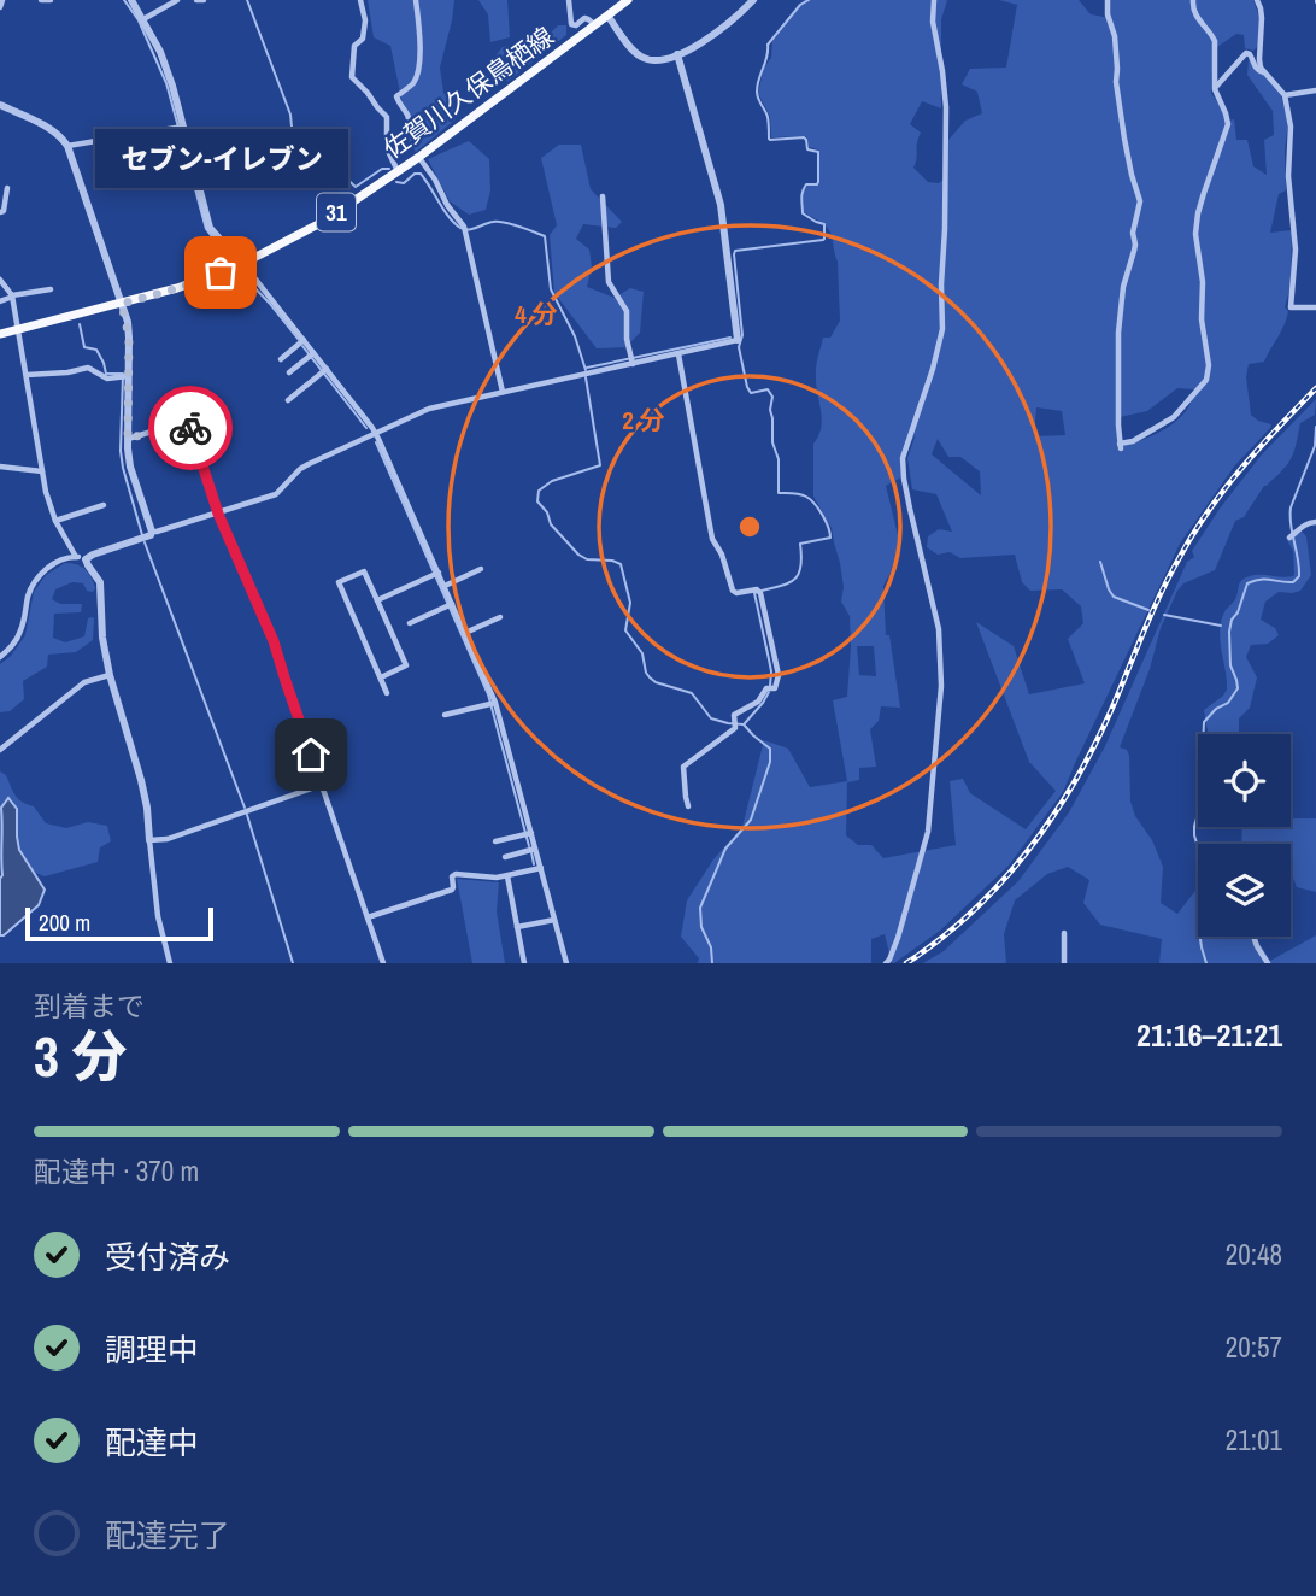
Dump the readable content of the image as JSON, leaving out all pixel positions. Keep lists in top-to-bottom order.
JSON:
{
  "streets": {
    "main road": ["佐賀川久保鳥栖線", "31"]
  },
  "places": ["セブン-イレブン"],
  "scale_bar": "200 m",
  "page": {
    "bubble": "セブン-イレブン",
    "scale": "200 m",
    "heading": ["3 分", "到着まで", "21:16–21:21"],
    "bar": "配達中 · 370 m",
    "list": [
      ["受付済み", "20:48"],
      ["調理中", "20:57"],
      ["配達中", "21:01"],
      "配達完了"
    ]
  },
  "rings": ["4 分", "2 分"]
}
